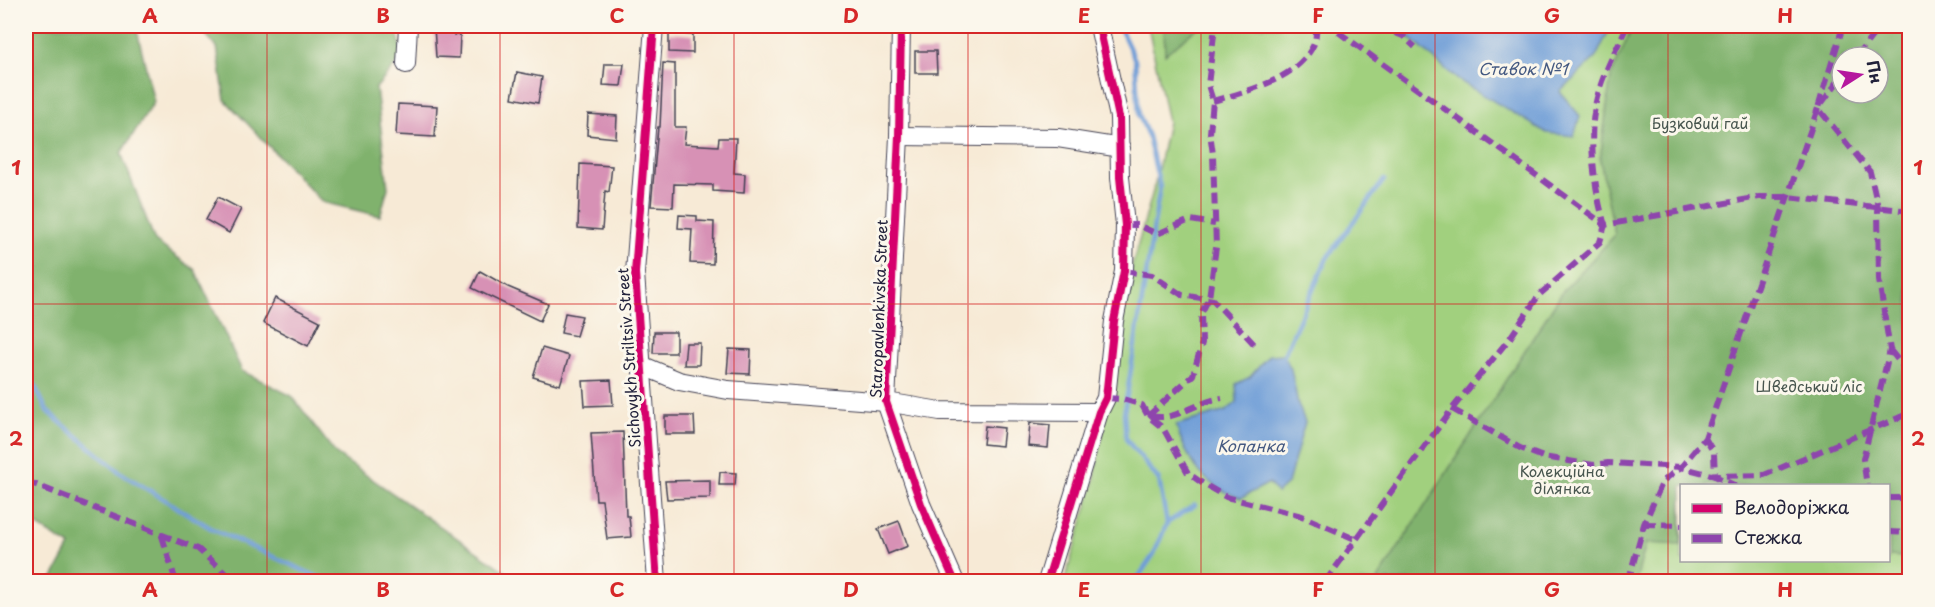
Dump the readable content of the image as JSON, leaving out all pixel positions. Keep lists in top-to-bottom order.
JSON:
{
  "streets": {
    "street": ["Staropavlenkivska Street", "Sichovykh Striltsiv Street"]
  },
  "water": ["Ставок №1", "Копанка"],
  "parks": ["Бузковий гай", "Шведський ліс", "Колекційна ділянка"],
  "legend": ["Велодоріжка", "Стежка"],
  "north": "right",
  "grid": {
    "columns": [
      "A",
      "B",
      "C",
      "D",
      "E",
      "F",
      "G",
      "H"
    ],
    "rows": ["1", "2"]
  }
}
